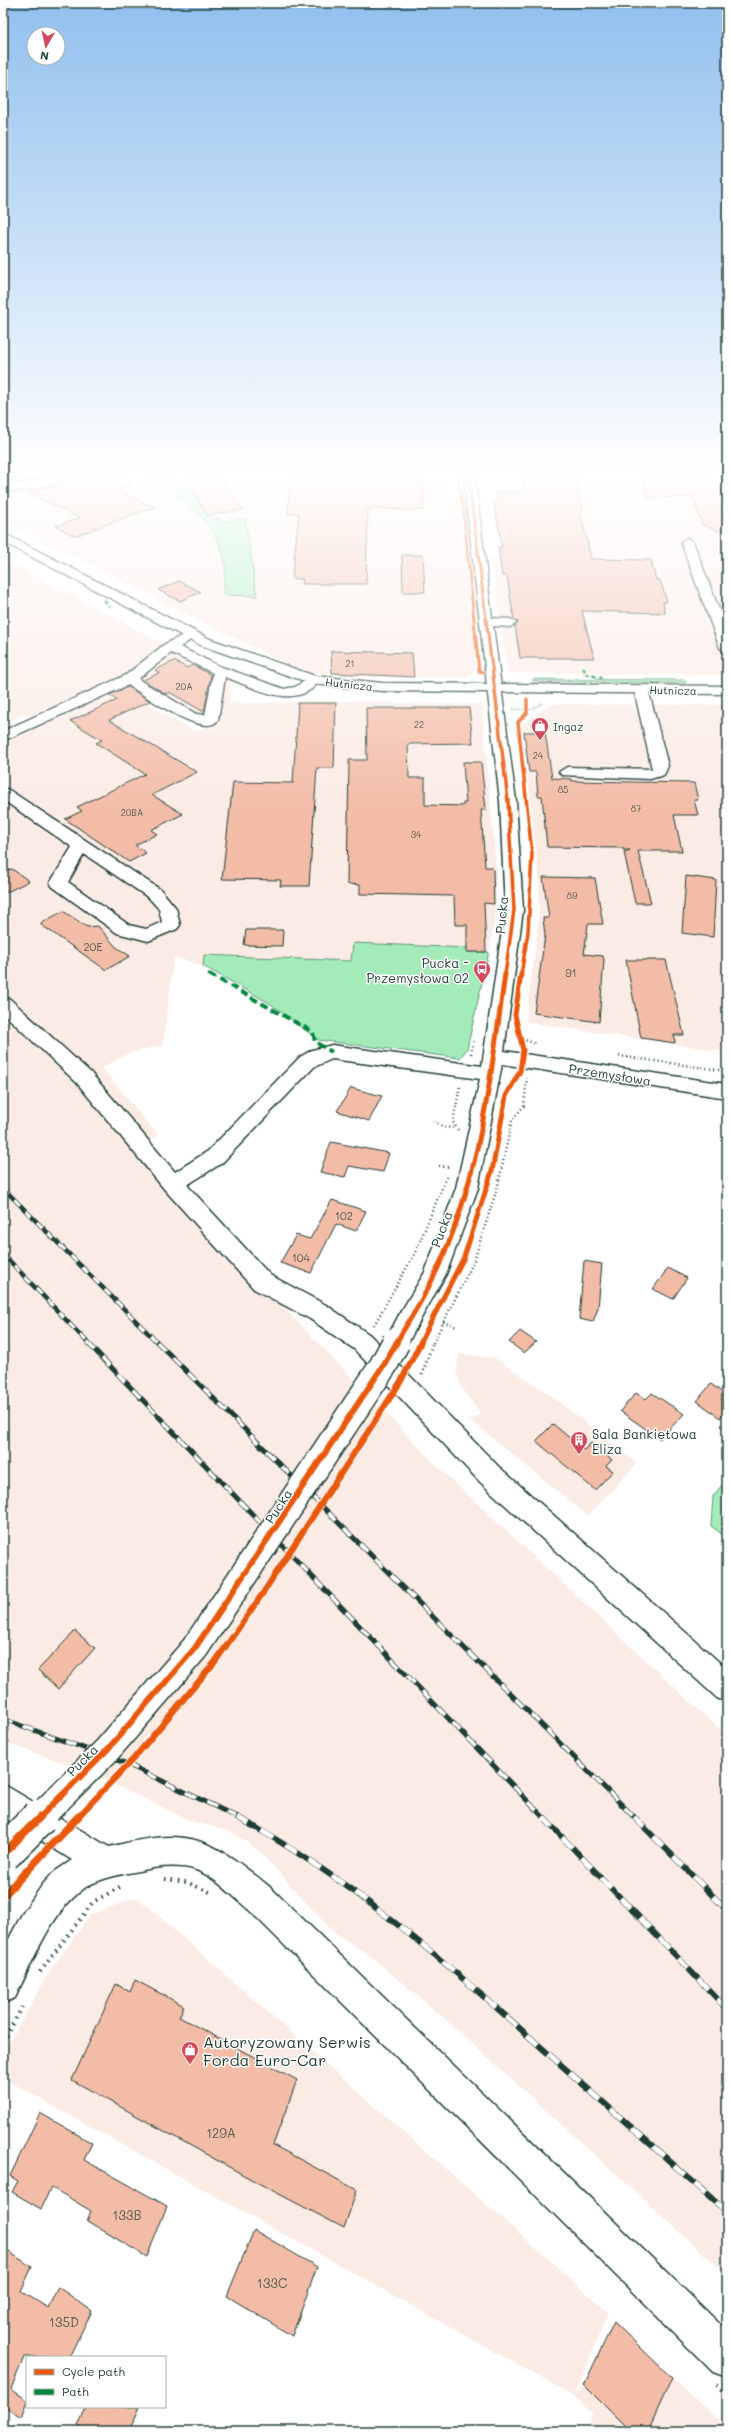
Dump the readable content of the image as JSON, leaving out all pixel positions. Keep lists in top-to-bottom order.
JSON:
{
  "streets": {
    "street": ["Hutnicza", "Pucka", "Przemysłowa"]
  },
  "crossings": [
    ["Hutnicza", "Pucka"],
    ["Pucka", "Przemysłowa"]
  ],
  "places": {
    "shop": ["Ingaz", "Autoryzowany Serwis Forda Euro-Car"],
    "bus stop": ["Pucka - Przemysłowa 02"],
    "building": ["Sala Bankietowa Eliza"]
  },
  "house_numbers": [
    "21",
    "20A",
    "22",
    "24",
    "85",
    "87",
    "20BA",
    "34",
    "89",
    "20E",
    "91",
    "102",
    "104",
    "129A",
    "133B",
    "133C",
    "135D"
  ],
  "legend": ["Cycle path", "Path"],
  "north": "bottom"
}
